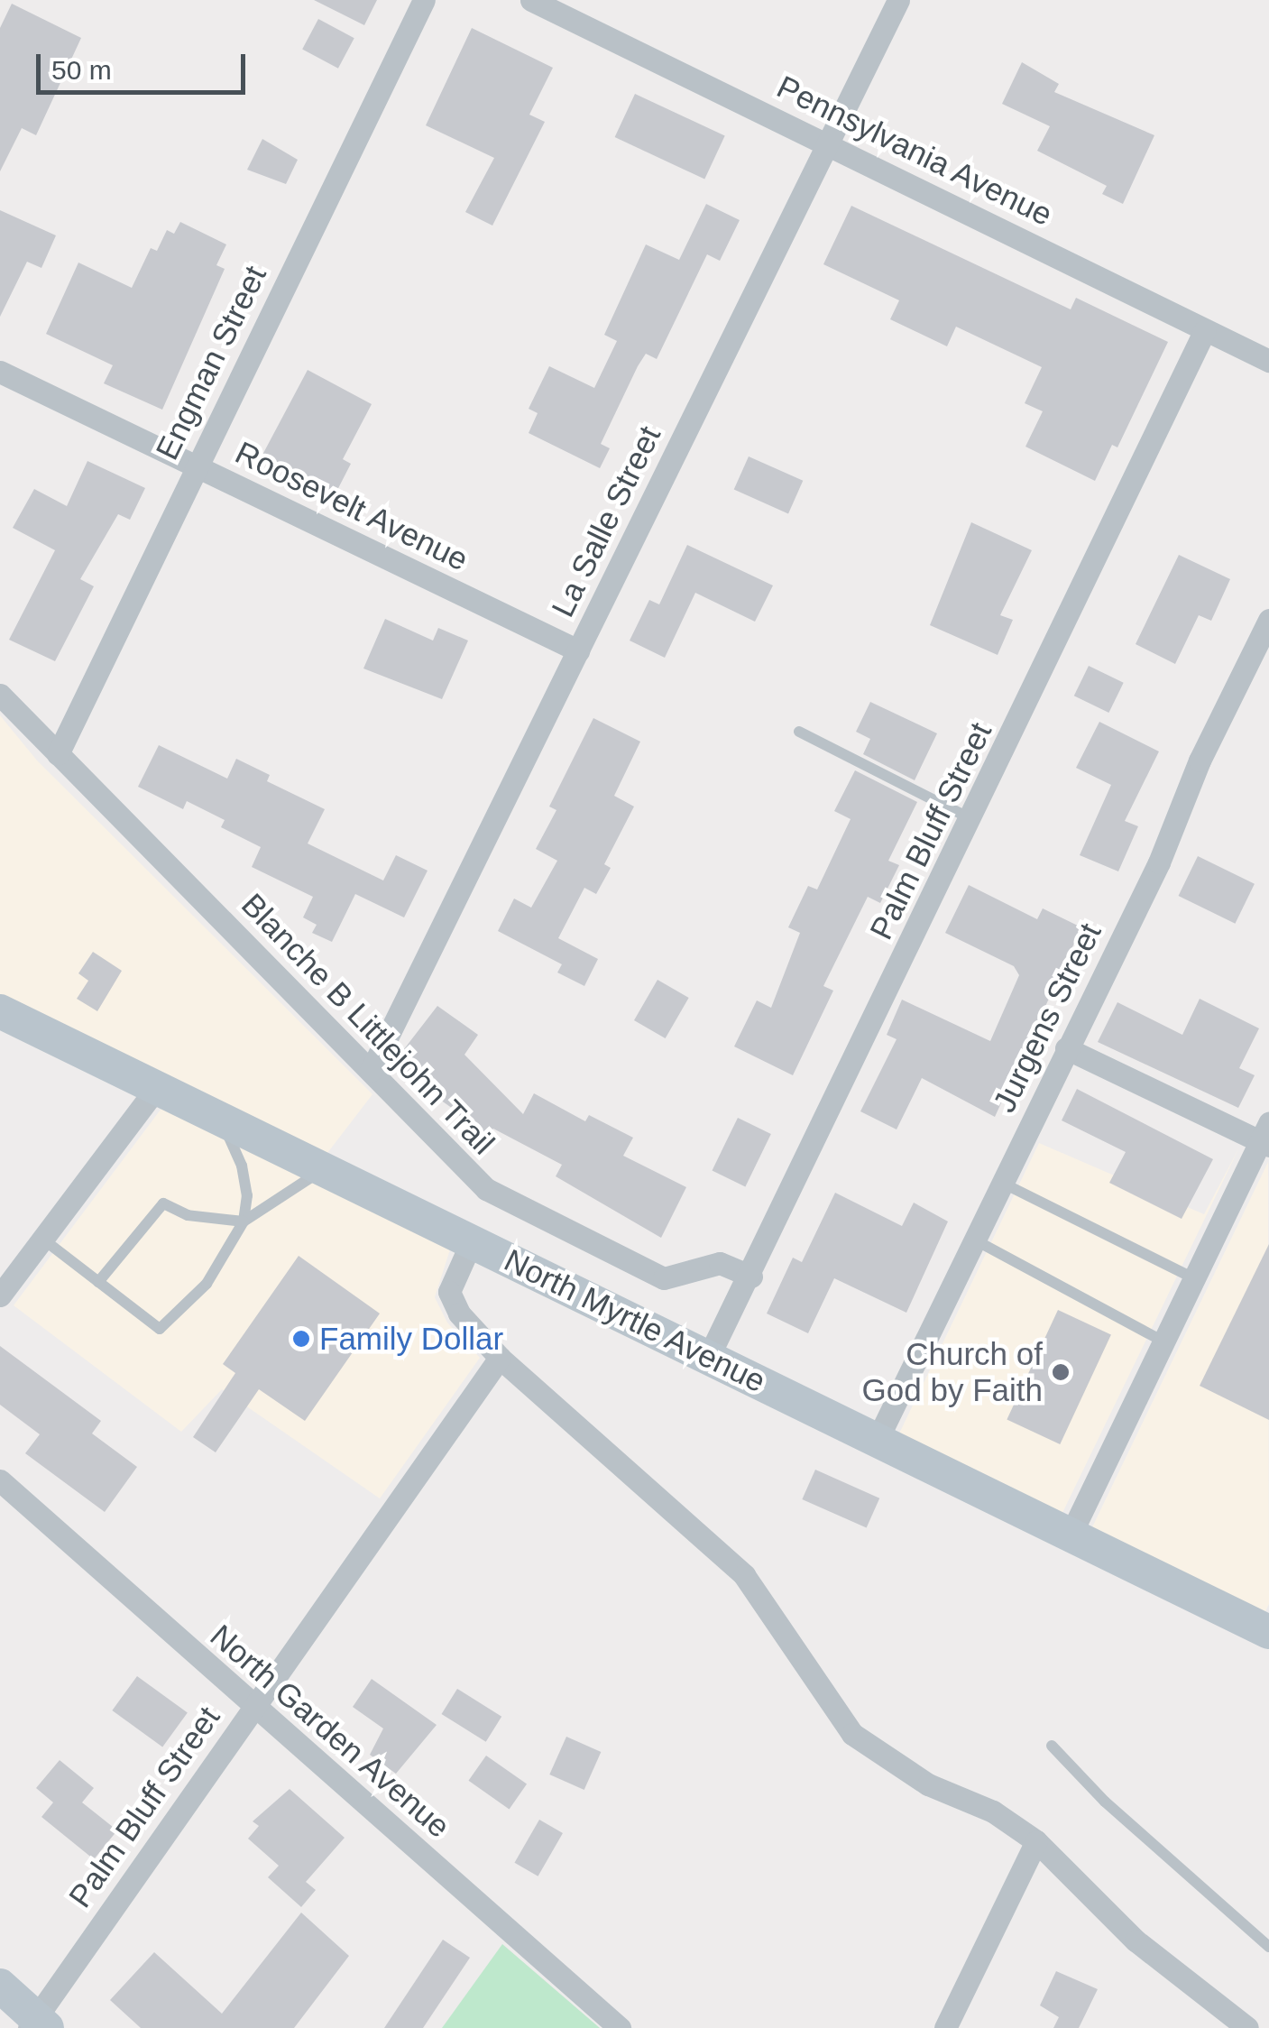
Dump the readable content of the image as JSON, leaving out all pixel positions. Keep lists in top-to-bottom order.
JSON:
{
  "streets": {
    "main road": ["North Myrtle Avenue"],
    "street": [
      "Pennsylvania Avenue",
      "Engman Street",
      "Roosevelt Avenue",
      "La Salle Street",
      "Palm Bluff Street",
      "Jurgens Street",
      "Blanche B Littlejohn Trail",
      "North Garden Avenue"
    ]
  },
  "crossings": [
    ["Pennsylvania Avenue", "La Salle Street"],
    ["Pennsylvania Avenue", "Palm Bluff Street"],
    ["Engman Street", "Roosevelt Avenue"],
    ["Engman Street", "Blanche B Littlejohn Trail"],
    ["Roosevelt Avenue", "La Salle Street"],
    ["La Salle Street", "Blanche B Littlejohn Trail"],
    ["Palm Bluff Street", "Blanche B Littlejohn Trail"],
    ["Palm Bluff Street", "North Myrtle Avenue"],
    ["Palm Bluff Street", "North Garden Avenue"],
    ["Jurgens Street", "North Myrtle Avenue"]
  ],
  "places": ["Family Dollar", "Church of God by Faith"],
  "scale_bar": "50 m"
}
